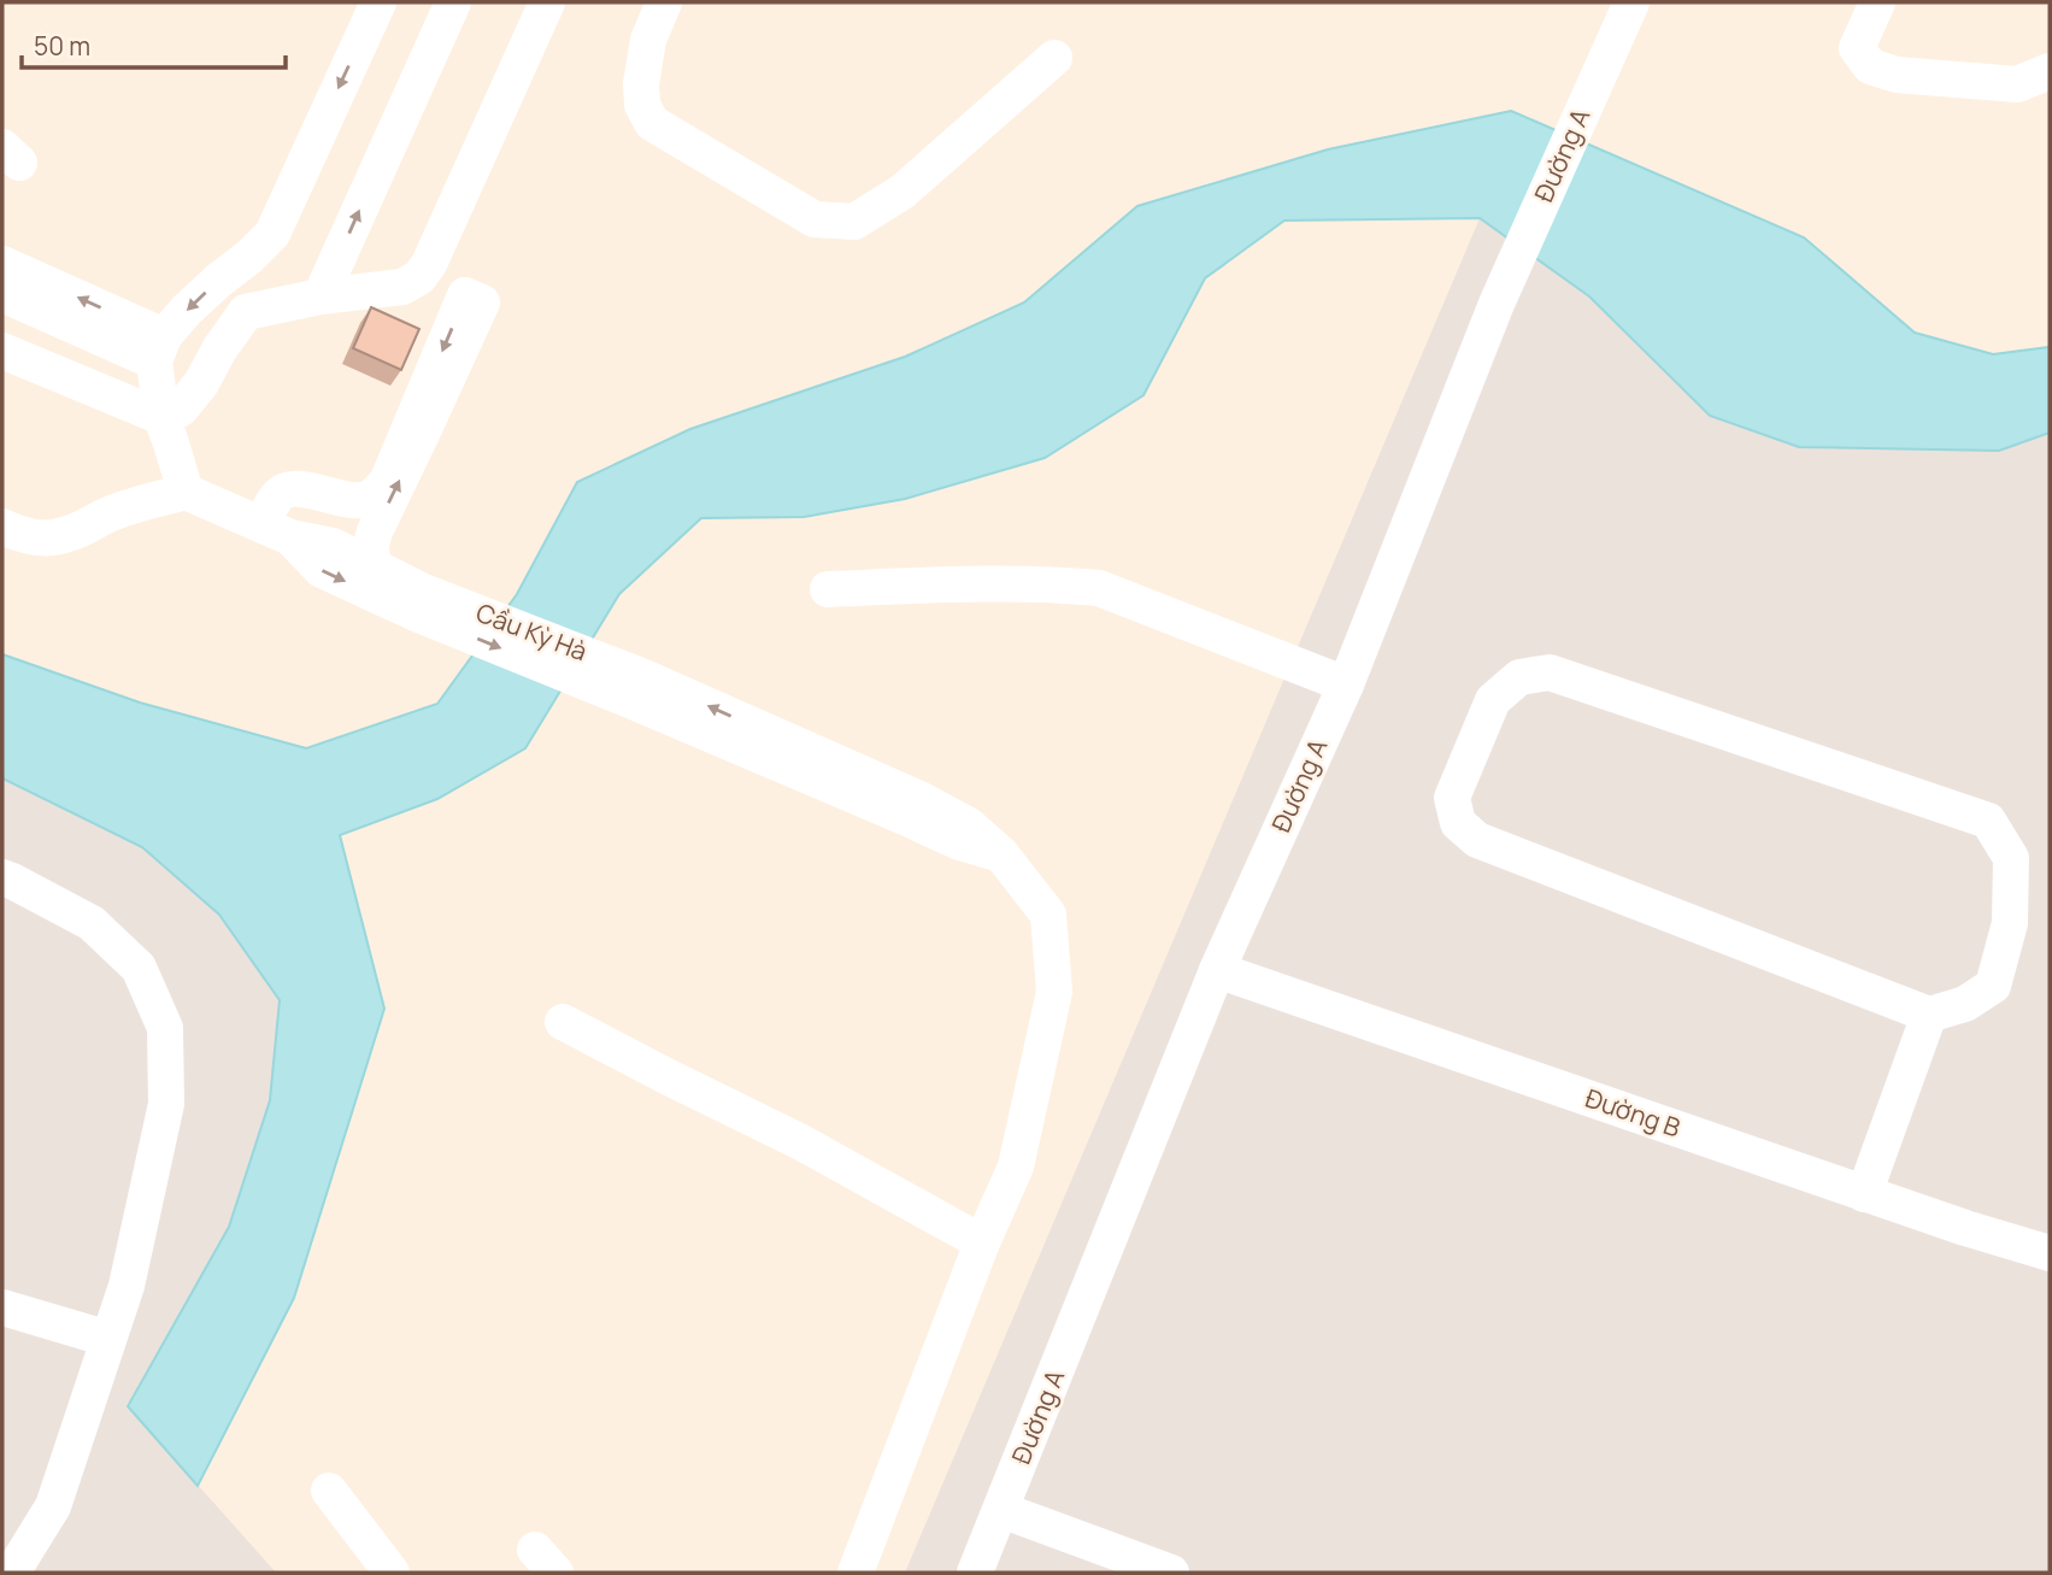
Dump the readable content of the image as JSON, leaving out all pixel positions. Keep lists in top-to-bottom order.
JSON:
{
  "streets": {
    "street": ["Đường A", "Cầu Kỳ Hà", "Đường B"]
  },
  "crossings": [
    ["Đường A", "Đường B"]
  ],
  "scale_bar": "50 m"
}
